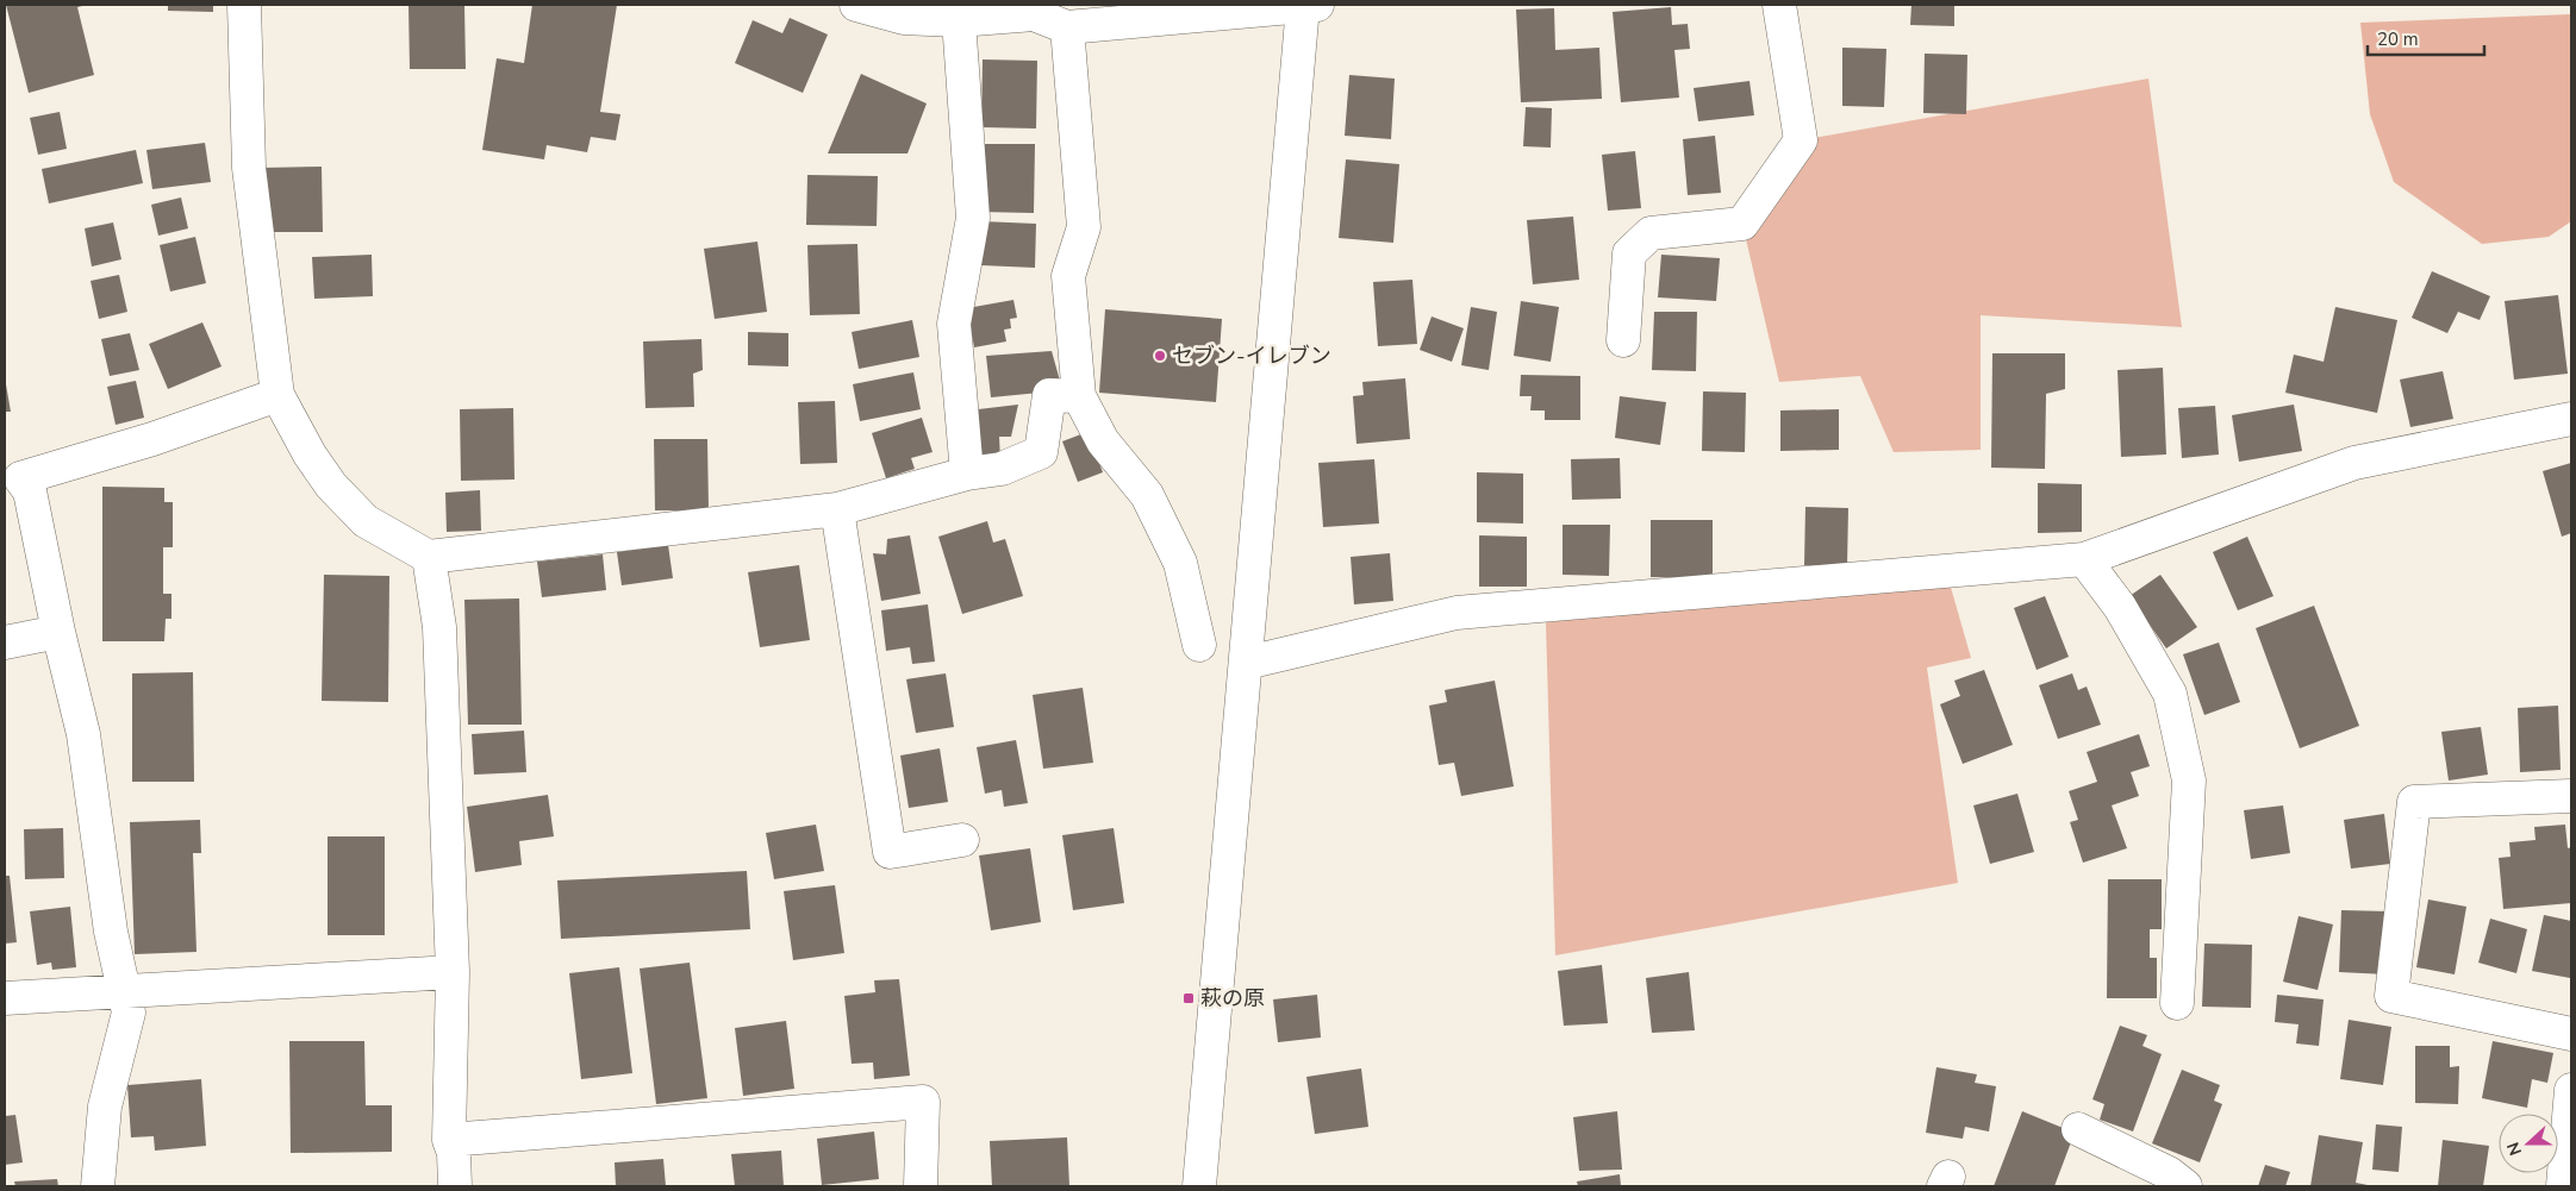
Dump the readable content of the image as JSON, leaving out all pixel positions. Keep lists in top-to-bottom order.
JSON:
{
  "places": {
    "other": ["セブン-イレブン"],
    "transit": ["萩の原"]
  },
  "scale_bar": "20 m",
  "north": "left"
}
